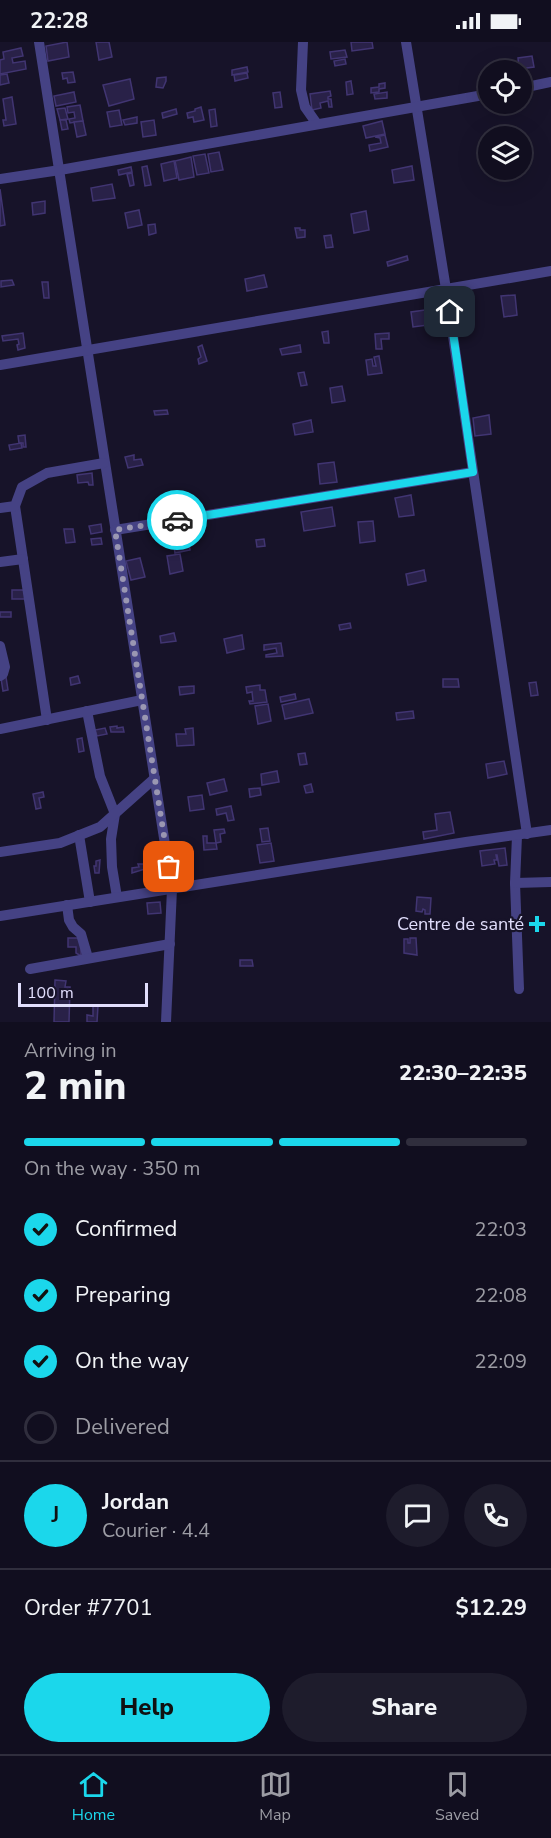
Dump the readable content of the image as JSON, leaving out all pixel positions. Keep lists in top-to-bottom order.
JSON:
{
  "places": {
    "health": ["Centre de santé"]
  },
  "scale_bar": "100 m",
  "page": {
    "status": "22:28",
    "scale": "100 m",
    "heading": ["2 min", "Arriving in", "22:30–22:35"],
    "panel": [
      "Jordan",
      "Courier · 4.4",
      "Order #7701",
      "$12.29"
    ],
    "bar": "On the way · 350 m",
    "list": [
      ["Confirmed", "22:03"],
      ["Preparing", "22:08"],
      ["On the way", "22:09"],
      "Delivered"
    ],
    "round": "J",
    "buttons": ["Help", "Share"],
    "tabs": ["Home", "Map", "Saved"]
  }
}
